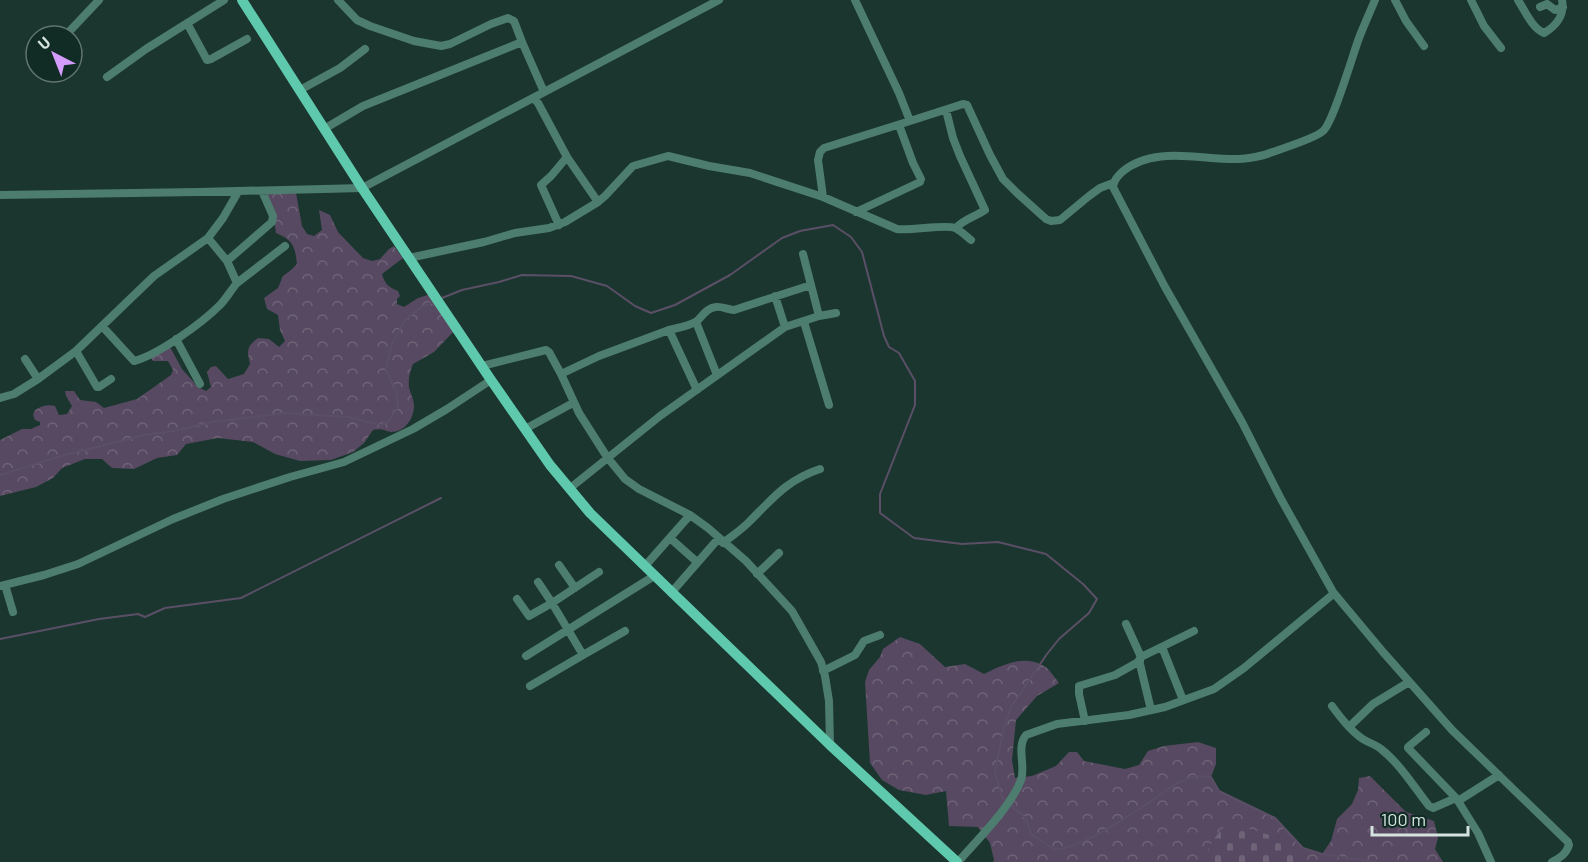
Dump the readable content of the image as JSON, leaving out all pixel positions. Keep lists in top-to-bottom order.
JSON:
{
  "scale_bar": "100 m",
  "north": "top left"
}
